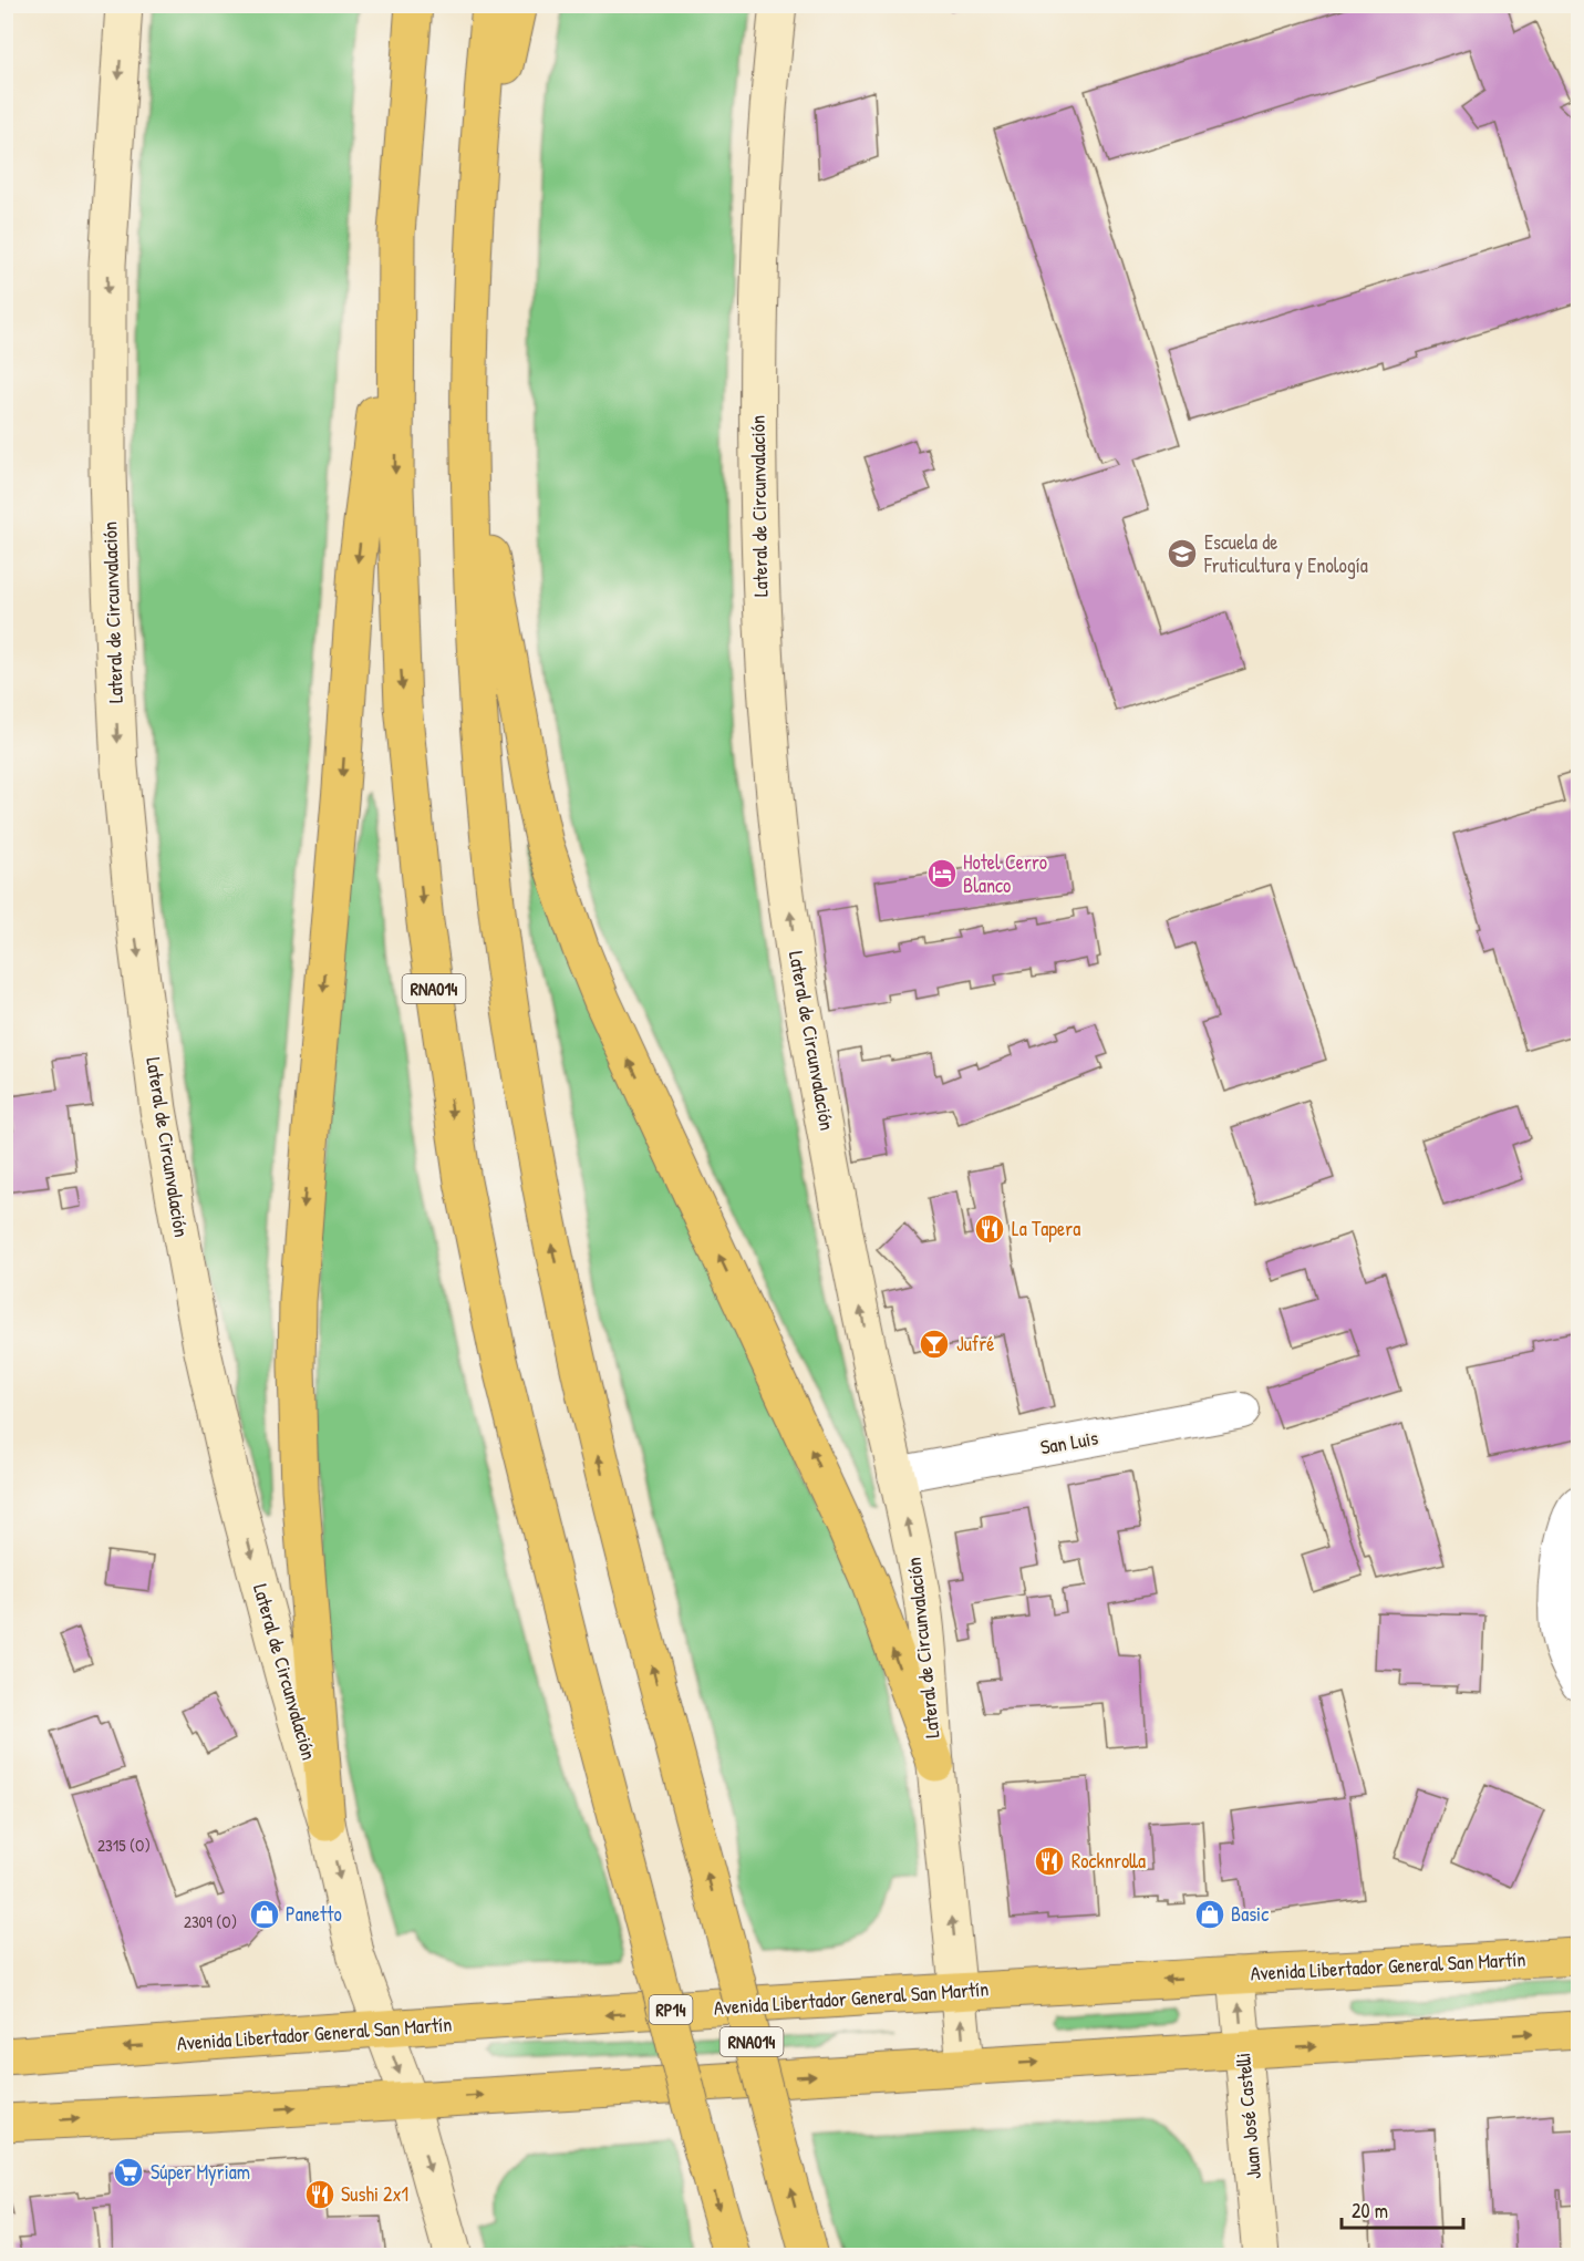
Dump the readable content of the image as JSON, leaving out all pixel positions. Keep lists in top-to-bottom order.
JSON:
{
  "streets": {
    "main road": ["RNA014", "Avenida Libertador General San Martín", "RP14"],
    "street": ["Lateral de Circunvalación", "San Luis", "Juan José Castelli"]
  },
  "crossings": [
    ["Lateral de Circunvalación", "San Luis"],
    ["Lateral de Circunvalación", "Avenida Libertador General San Martín"],
    ["Avenida Libertador General San Martín", "Juan José Castelli"]
  ],
  "places": {
    "school or university": ["Escuela de Fruticultura y Enología"],
    "hotel": ["Hotel Cerro Blanco"],
    "restaurant": ["La Tapera", "Rocknrolla", "Sushi 2x1"],
    "bar": ["Jufré"],
    "shop": ["Panetto", "Basic"],
    "supermarket": ["Súper Myriam"]
  },
  "house_numbers": ["2315 (O)", "2309 (O)"],
  "scale_bar": "20 m"
}
